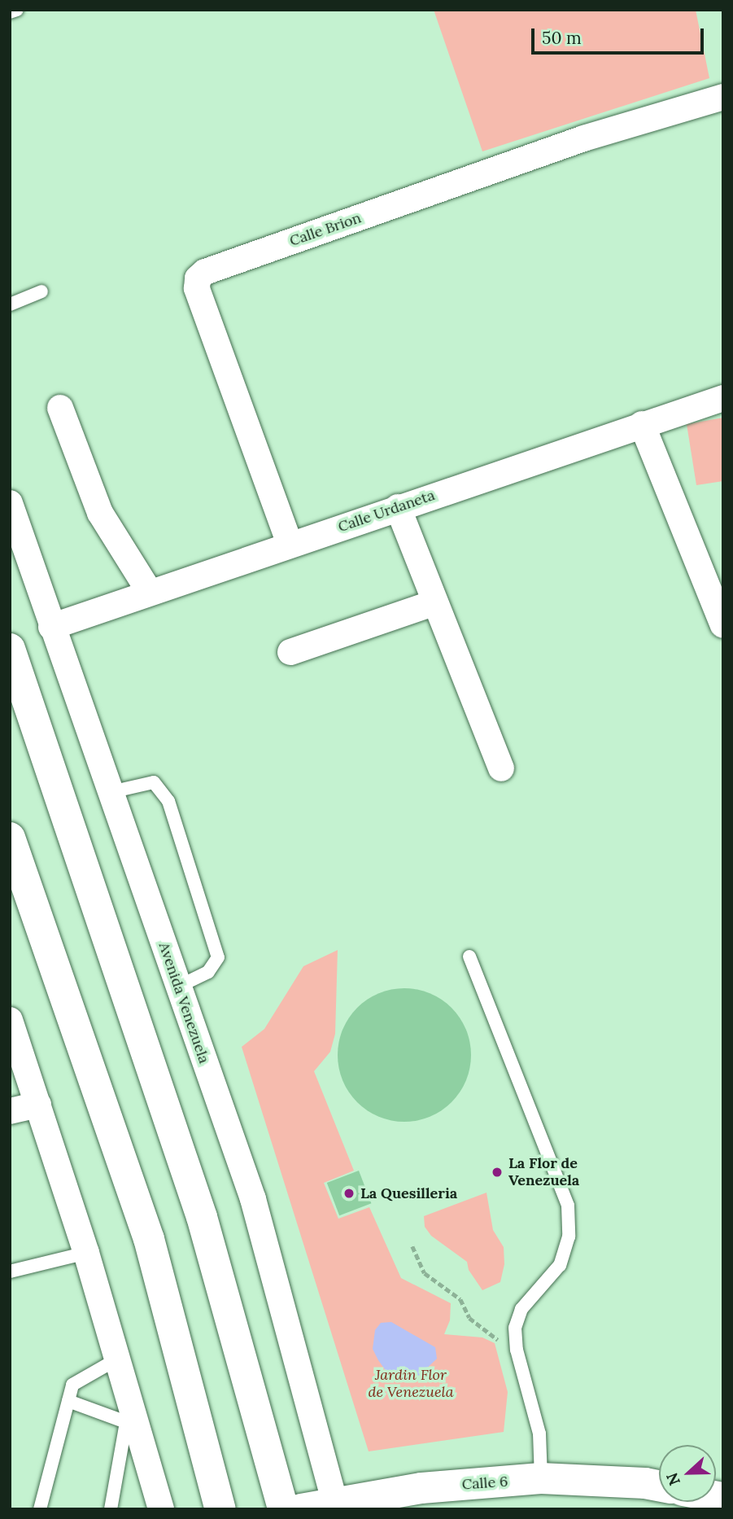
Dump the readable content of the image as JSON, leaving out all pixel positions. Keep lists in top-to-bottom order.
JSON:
{
  "streets": {
    "street": [
      "Calle Brion",
      "Calle Urdaneta",
      "Avenida Venezuela",
      "Calle 6"
    ]
  },
  "crossings": [
    ["Calle Brion", "Calle Urdaneta"],
    ["Calle Urdaneta", "Avenida Venezuela"],
    ["Avenida Venezuela", "Calle 6"]
  ],
  "parks": ["Jardin Flor de Venezuela"],
  "places": ["La Flor de Venezuela", "La Quesilleria"],
  "scale_bar": "50 m",
  "north": "left"
}
